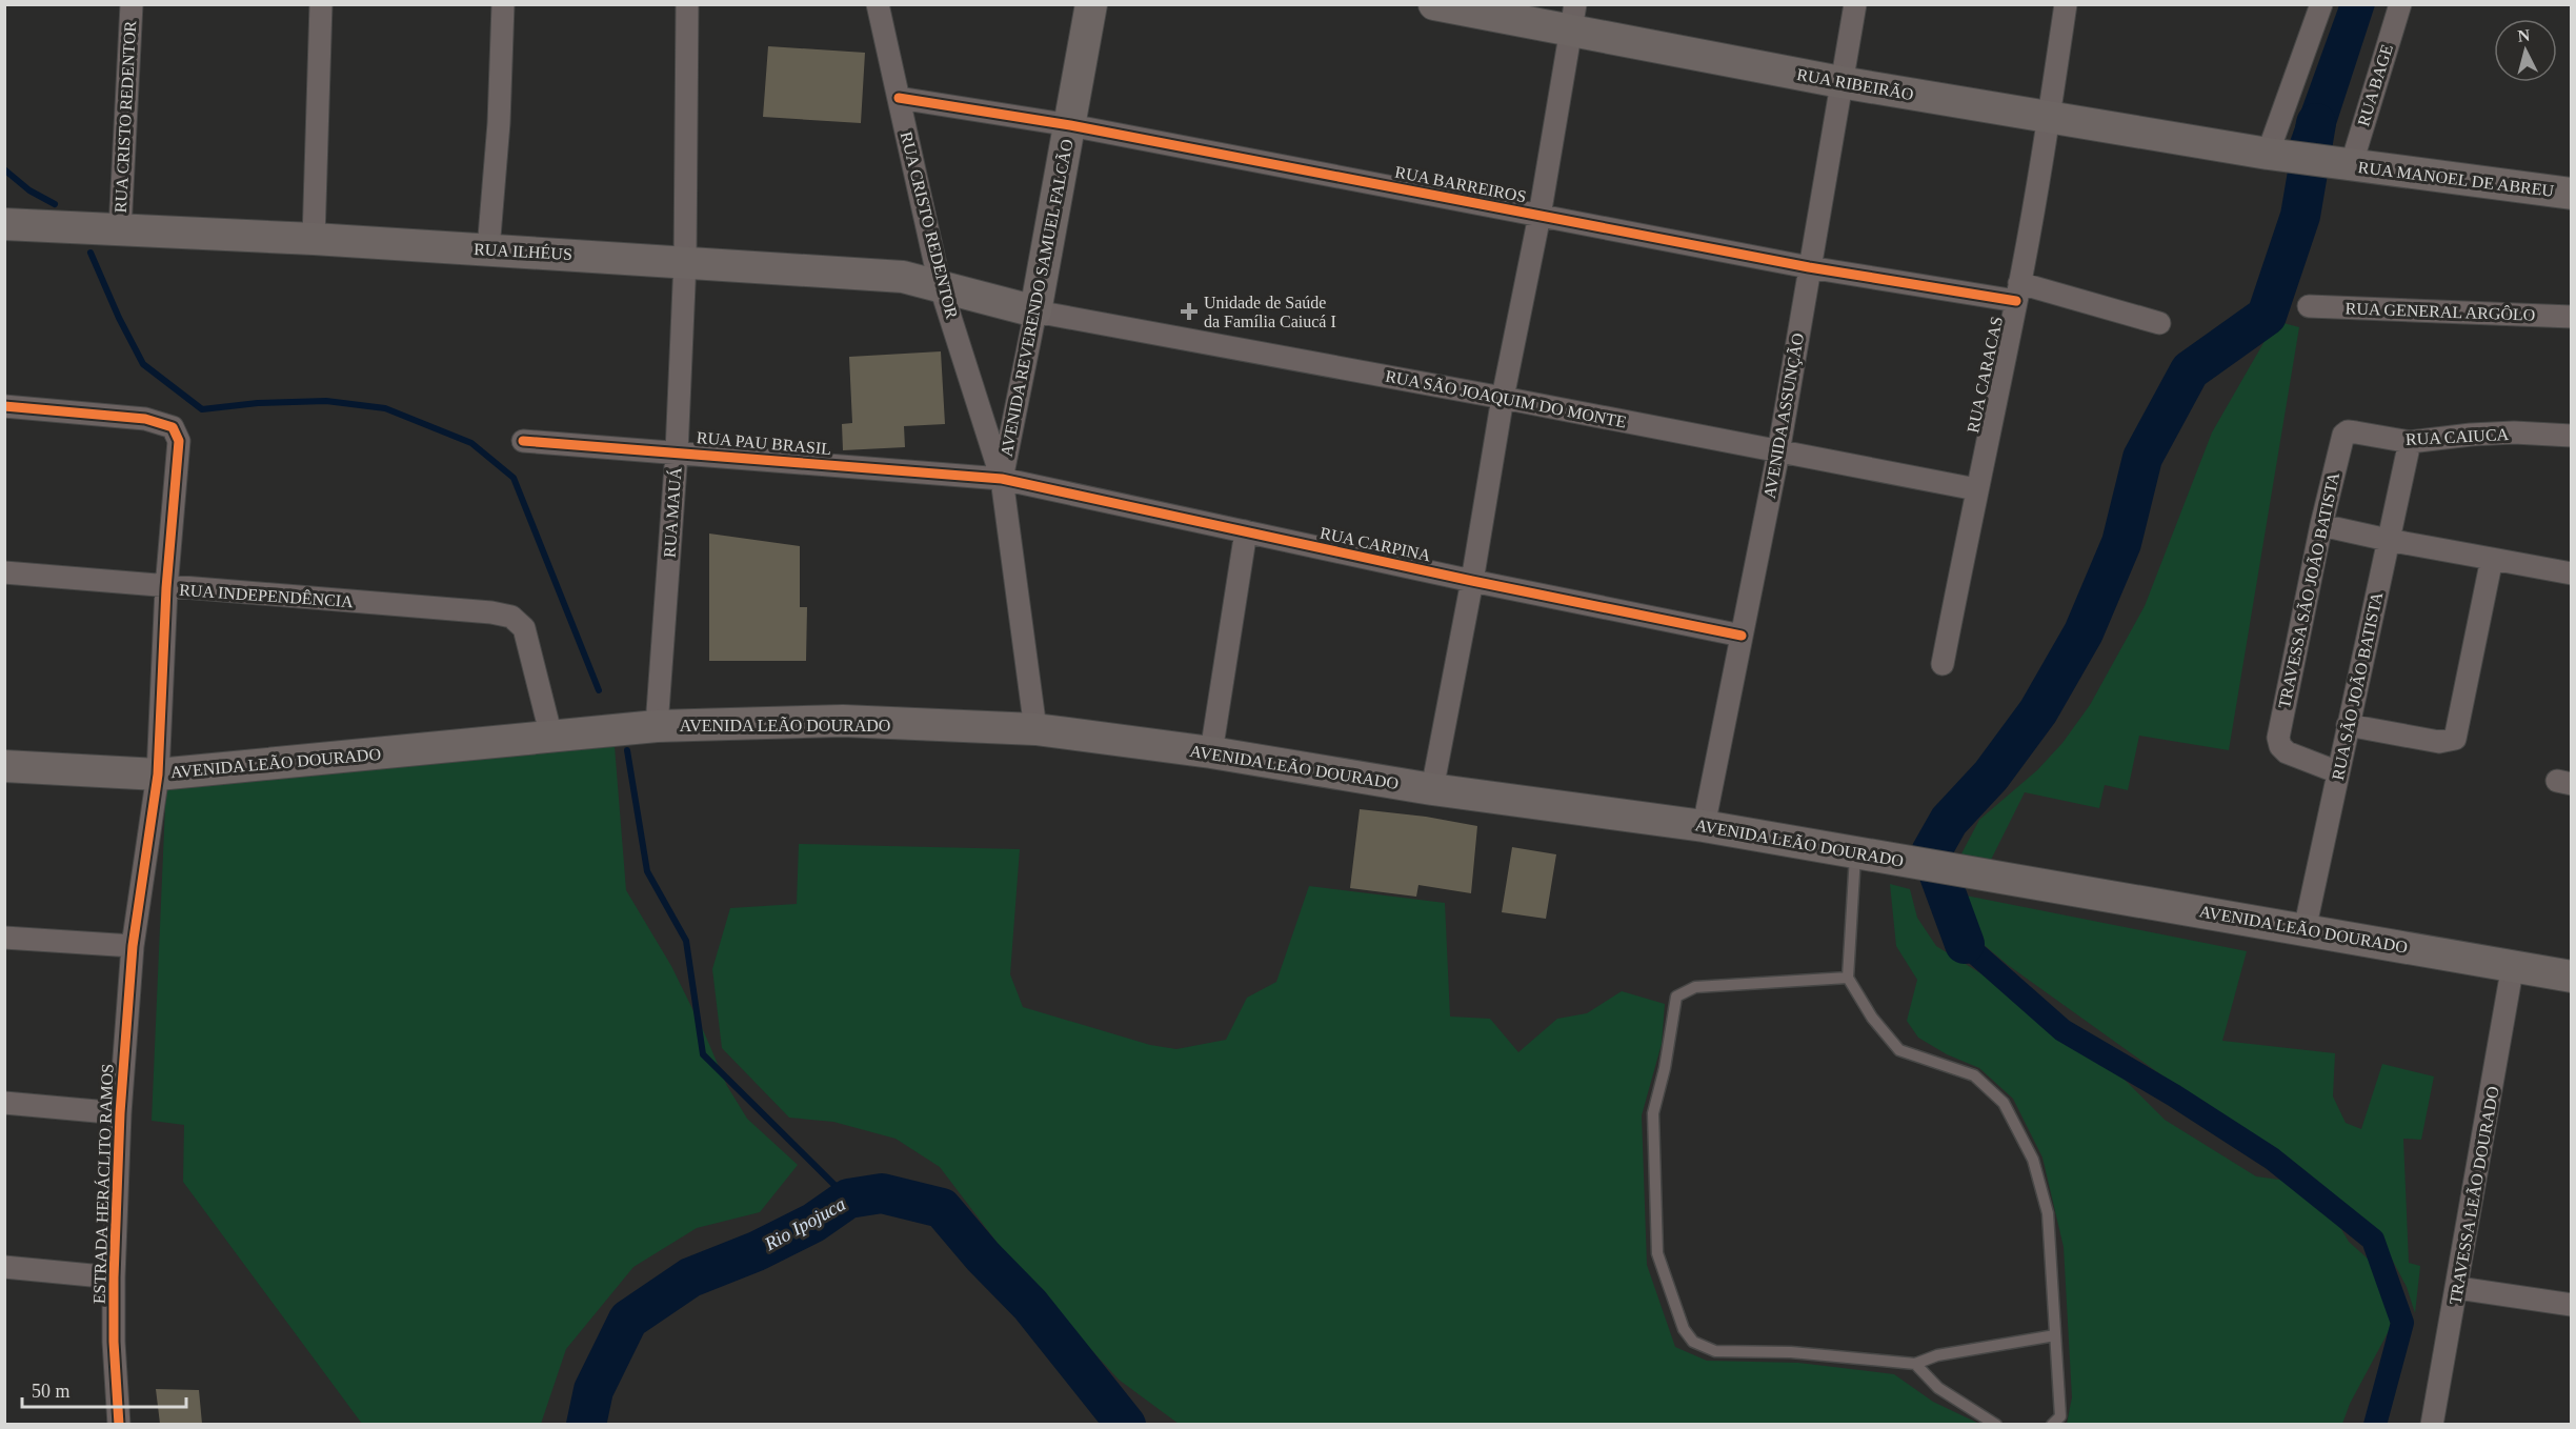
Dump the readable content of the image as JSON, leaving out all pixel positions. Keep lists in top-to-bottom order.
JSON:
{
  "streets": {
    "main road": [
      "RUA RIBEIRÃO",
      "RUA MANOEL DE ABREU",
      "RUA ILHÉUS",
      "AVENIDA REVERENDO SAMUEL FALCÃO",
      "AVENIDA LEÃO DOURADO"
    ],
    "street": [
      "RUA BAGE",
      "RUA CRISTO REDENTOR",
      "RUA BARREIROS",
      "RUA GENERAL ARGÔLO",
      "RUA CARACAS",
      "RUA SÃO JOAQUIM DO MONTE",
      "AVENIDA ASSUNÇÃO",
      "RUA CAIUCA",
      "RUA PAU BRASIL",
      "RUA MAUÁ",
      "RUA CARPINA",
      "TRAVESSA SÃO JOÃO BATISTA",
      "RUA INDEPENDÊNCIA",
      "RUA SÃO JOÃO BATISTA",
      "ESTRADA HERÁCLITO RAMOS",
      "TRAVESSA LEÃO DOURADO"
    ]
  },
  "crossings": [
    ["RUA RIBEIRÃO", "RUA MANOEL DE ABREU"],
    ["RUA RIBEIRÃO", "RUA CARACAS"],
    ["RUA RIBEIRÃO", "AVENIDA ASSUNÇÃO"],
    ["RUA BAGE", "RUA MANOEL DE ABREU"],
    ["RUA CRISTO REDENTOR", "RUA BARREIROS"],
    ["RUA CRISTO REDENTOR", "RUA ILHÉUS"],
    ["RUA CRISTO REDENTOR", "AVENIDA REVERENDO SAMUEL FALCÃO"],
    ["RUA CRISTO REDENTOR", "RUA PAU BRASIL"],
    ["RUA CRISTO REDENTOR", "RUA CARPINA"],
    ["RUA BARREIROS", "AVENIDA REVERENDO SAMUEL FALCÃO"],
    ["RUA BARREIROS", "RUA CARACAS"],
    ["RUA BARREIROS", "AVENIDA ASSUNÇÃO"],
    ["RUA ILHÉUS", "AVENIDA REVERENDO SAMUEL FALCÃO"],
    ["RUA ILHÉUS", "RUA SÃO JOAQUIM DO MONTE"],
    ["RUA ILHÉUS", "RUA MAUÁ"],
    ["AVENIDA REVERENDO SAMUEL FALCÃO", "RUA SÃO JOAQUIM DO MONTE"],
    ["AVENIDA REVERENDO SAMUEL FALCÃO", "RUA PAU BRASIL"],
    ["AVENIDA REVERENDO SAMUEL FALCÃO", "RUA CARPINA"],
    ["RUA CARACAS", "RUA SÃO JOAQUIM DO MONTE"],
    ["RUA SÃO JOAQUIM DO MONTE", "AVENIDA ASSUNÇÃO"],
    ["AVENIDA ASSUNÇÃO", "RUA CARPINA"],
    ["AVENIDA ASSUNÇÃO", "AVENIDA LEÃO DOURADO"],
    ["RUA CAIUCA", "TRAVESSA SÃO JOÃO BATISTA"],
    ["RUA CAIUCA", "RUA SÃO JOÃO BATISTA"],
    ["RUA PAU BRASIL", "RUA MAUÁ"],
    ["RUA PAU BRASIL", "RUA CARPINA"],
    ["RUA MAUÁ", "AVENIDA LEÃO DOURADO"],
    ["TRAVESSA SÃO JOÃO BATISTA", "RUA SÃO JOÃO BATISTA"],
    ["RUA INDEPENDÊNCIA", "AVENIDA LEÃO DOURADO"],
    ["RUA INDEPENDÊNCIA", "ESTRADA HERÁCLITO RAMOS"],
    ["RUA SÃO JOÃO BATISTA", "AVENIDA LEÃO DOURADO"],
    ["AVENIDA LEÃO DOURADO", "ESTRADA HERÁCLITO RAMOS"],
    ["AVENIDA LEÃO DOURADO", "TRAVESSA LEÃO DOURADO"]
  ],
  "water": ["Rio Ipojuca"],
  "places": {
    "health": ["Unidade de Saúde da Família Caiucá I"]
  },
  "scale_bar": "50 m",
  "north": "top"
}
